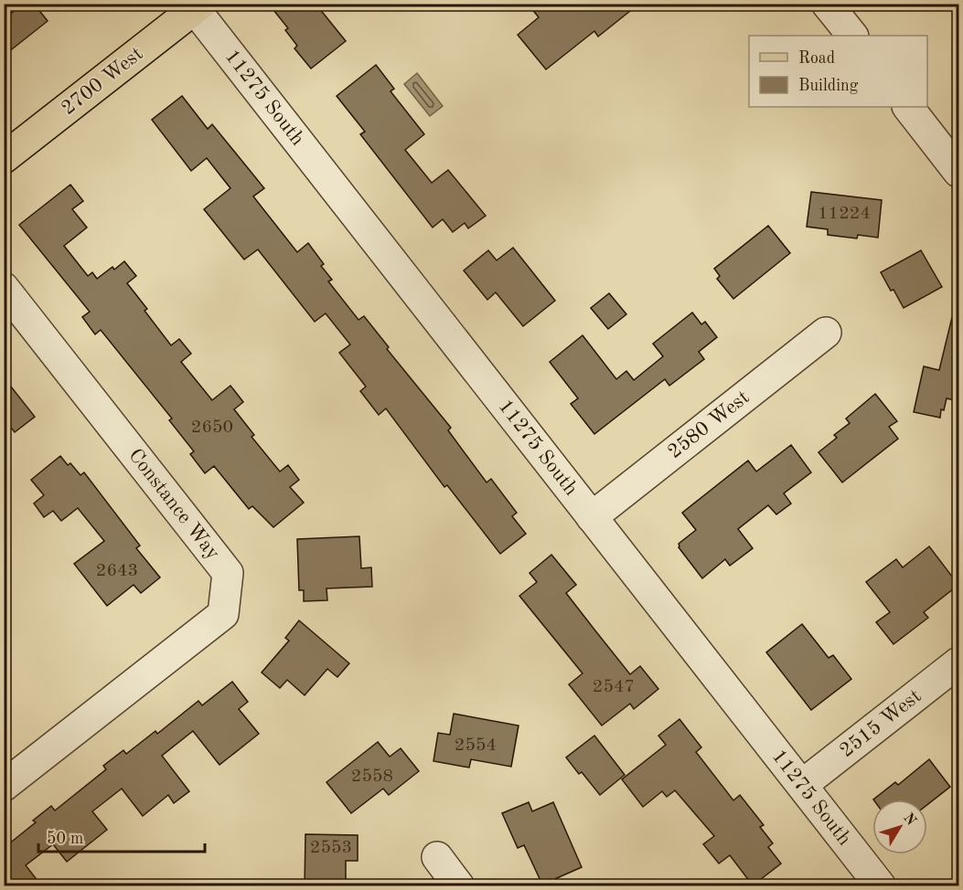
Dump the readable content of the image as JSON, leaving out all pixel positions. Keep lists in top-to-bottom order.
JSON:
{
  "streets": {
    "main road": ["2700 West"],
    "street": [
      "11275 South",
      "2580 West",
      "Constance Way",
      "2515 West"
    ]
  },
  "crossings": [
    ["2700 West", "11275 South"],
    ["11275 South", "2580 West"],
    ["11275 South", "2515 West"]
  ],
  "house_numbers": [
    "11224",
    "2650",
    "2643",
    "2547",
    "2554",
    "2558",
    "2553"
  ],
  "legend": ["Road", "Building"],
  "scale_bar": "50 m",
  "north": "top right"
}
